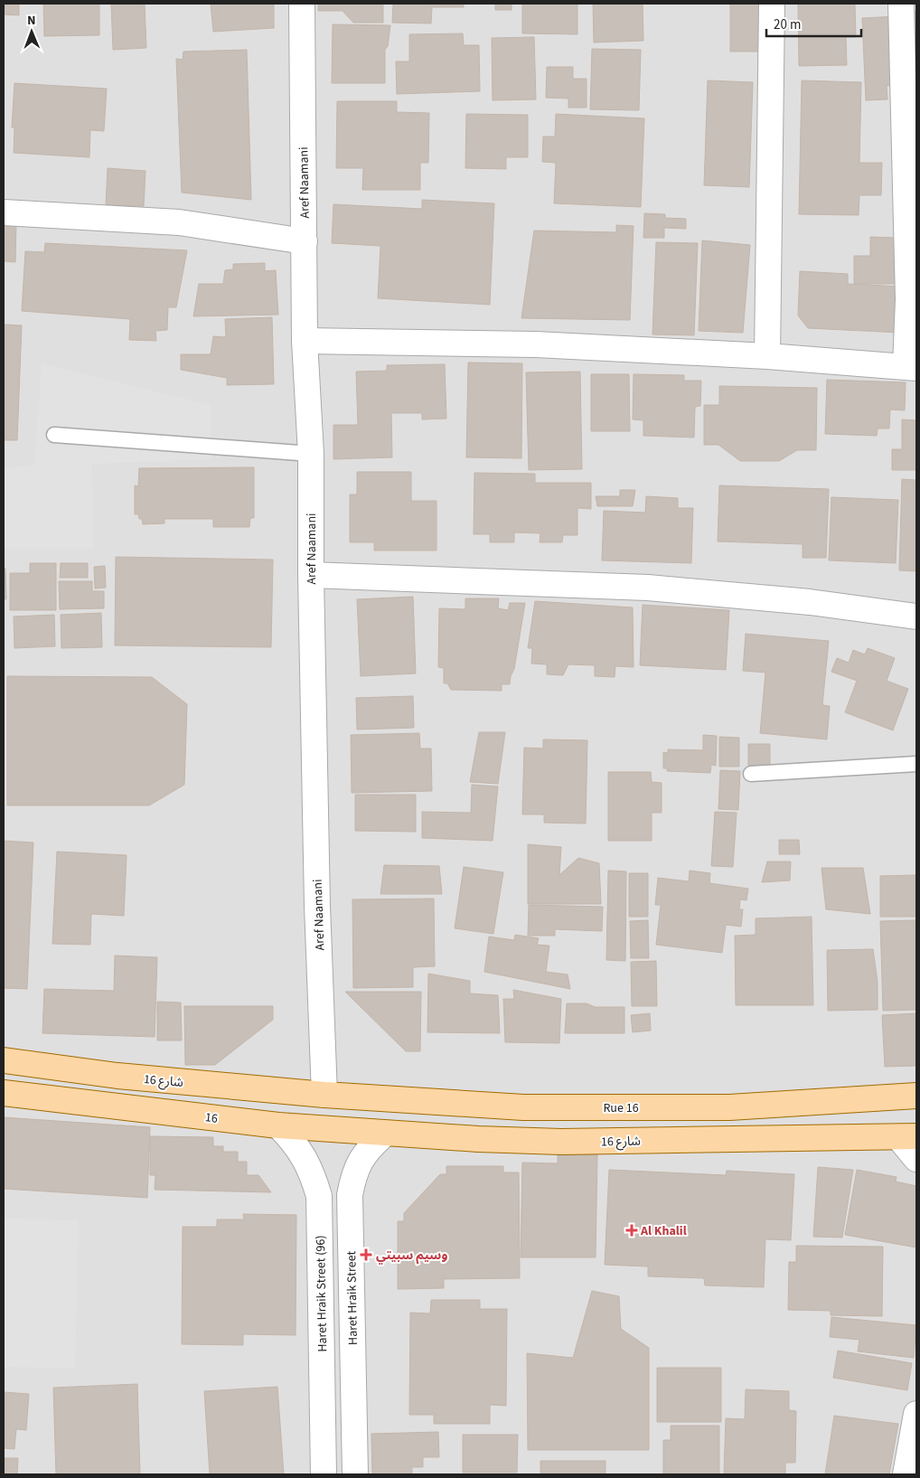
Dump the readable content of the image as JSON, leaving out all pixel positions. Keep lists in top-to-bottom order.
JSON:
{
  "streets": {
    "main road": ["شارع 16", "Rue 16", "16"],
    "street": ["Aref Naamani", "Haret Hraik Street (96)", "Haret Hraik Street"]
  },
  "crossings": [
    ["Aref Naamani", "شارع 16"],
    ["Aref Naamani", "Rue 16"],
    ["شارع 16", "Rue 16"],
    ["شارع 16", "16"],
    ["شارع 16", "Haret Hraik Street"],
    ["16", "Haret Hraik Street (96)"]
  ],
  "places": {
    "health": ["Al Khalil", "وسيم سبيتي"]
  },
  "scale_bar": "20 m",
  "north": "top"
}
